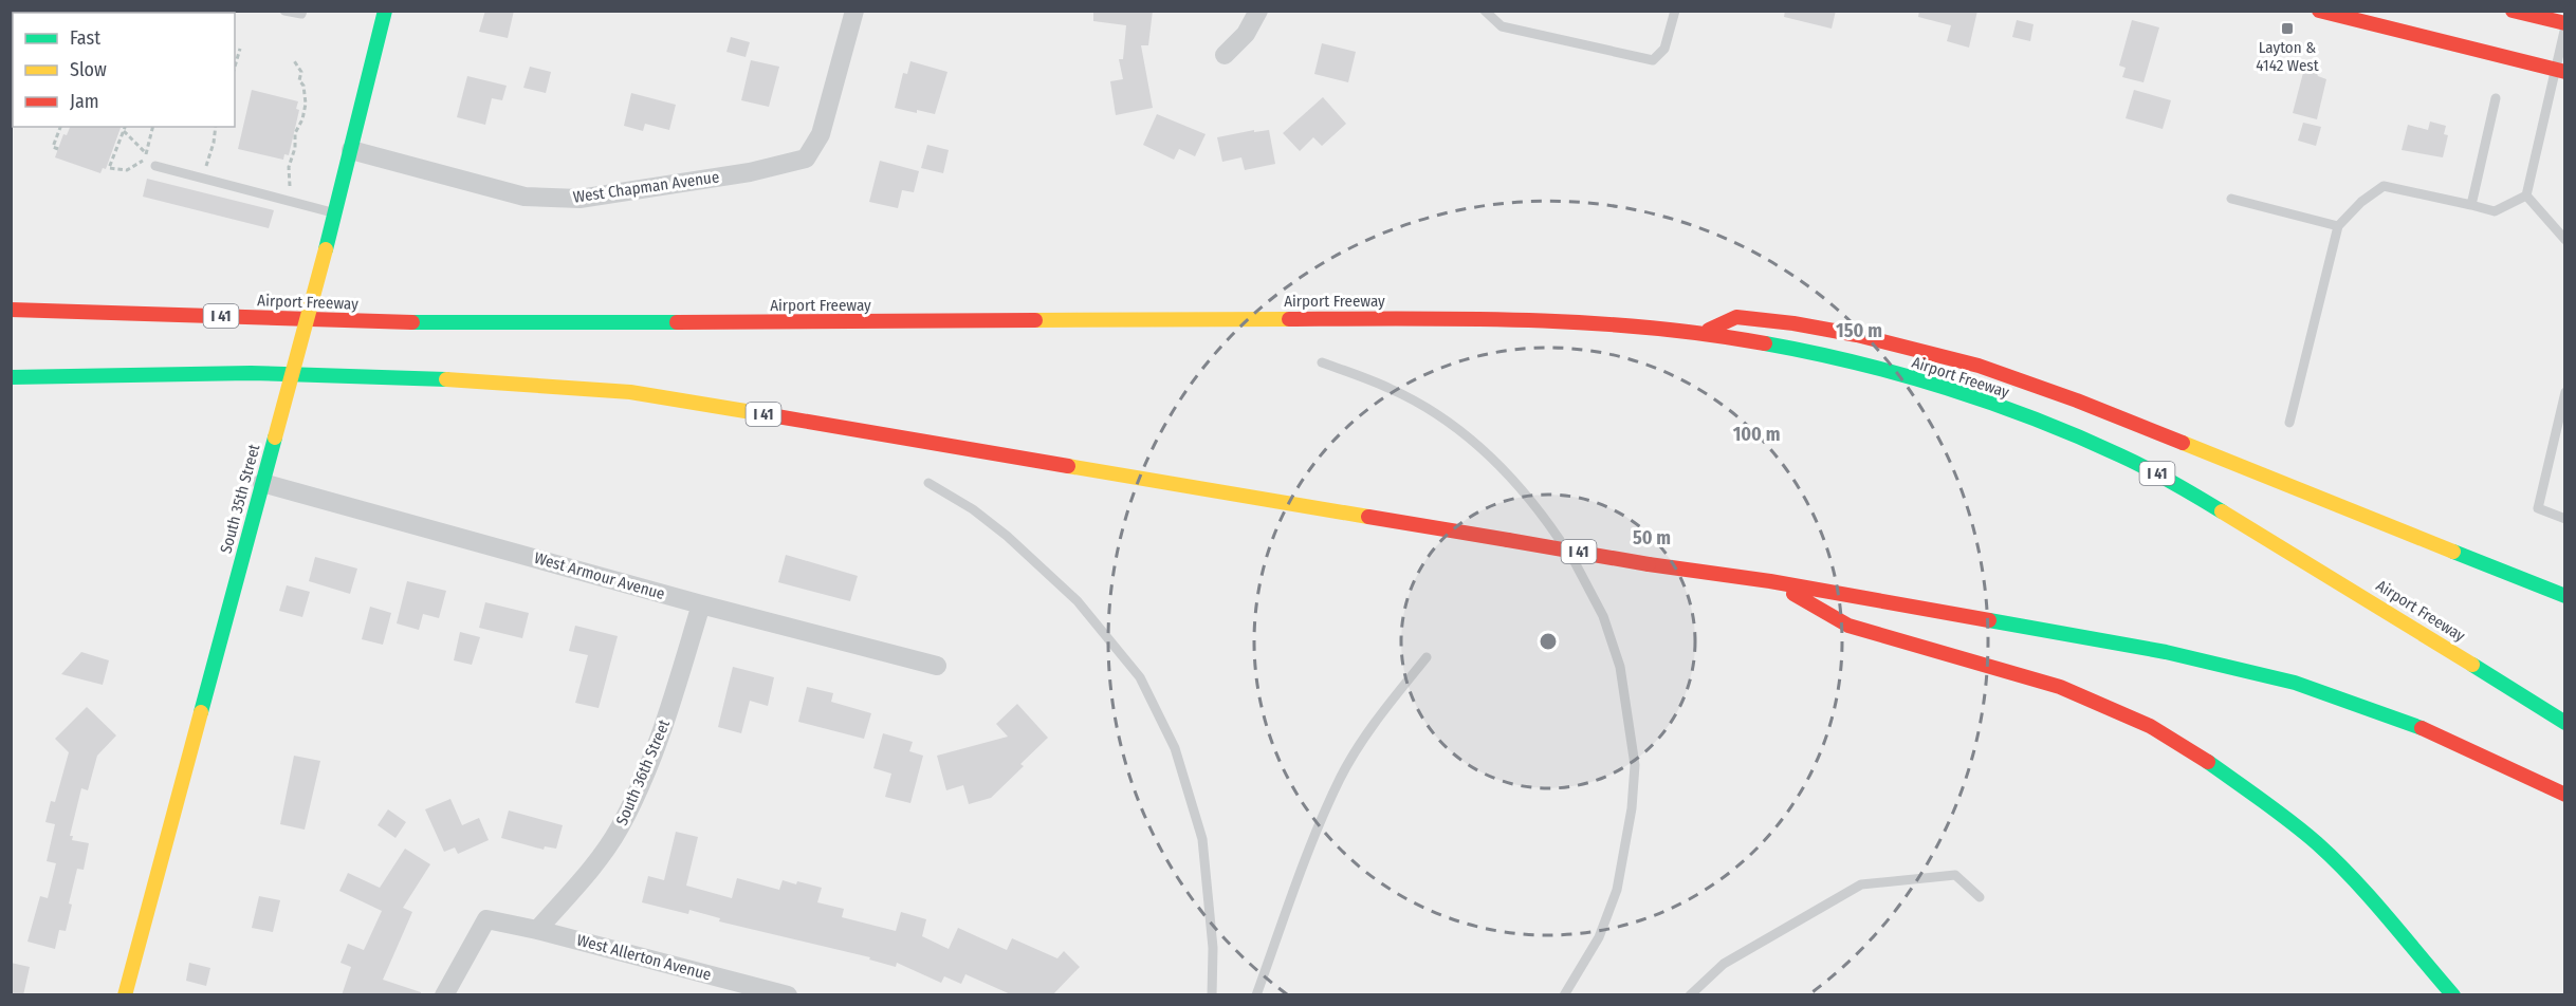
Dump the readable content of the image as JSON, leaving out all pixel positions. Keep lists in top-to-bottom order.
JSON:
{
  "streets": {
    "main road": ["Airport Freeway", "I 41", "South 35th Street"],
    "street": [
      "West Chapman Avenue",
      "West Armour Avenue",
      "South 36th Street",
      "West Allerton Avenue"
    ]
  },
  "crossings": [
    ["West Chapman Avenue", "South 35th Street"],
    ["South 35th Street", "West Armour Avenue"],
    ["West Armour Avenue", "South 36th Street"],
    ["South 36th Street", "West Allerton Avenue"]
  ],
  "places": {
    "transit": ["Layton & 4142 West"]
  },
  "legend": ["Fast", "Slow", "Jam"],
  "rings": ["150 m", "100 m", "50 m"]
}
